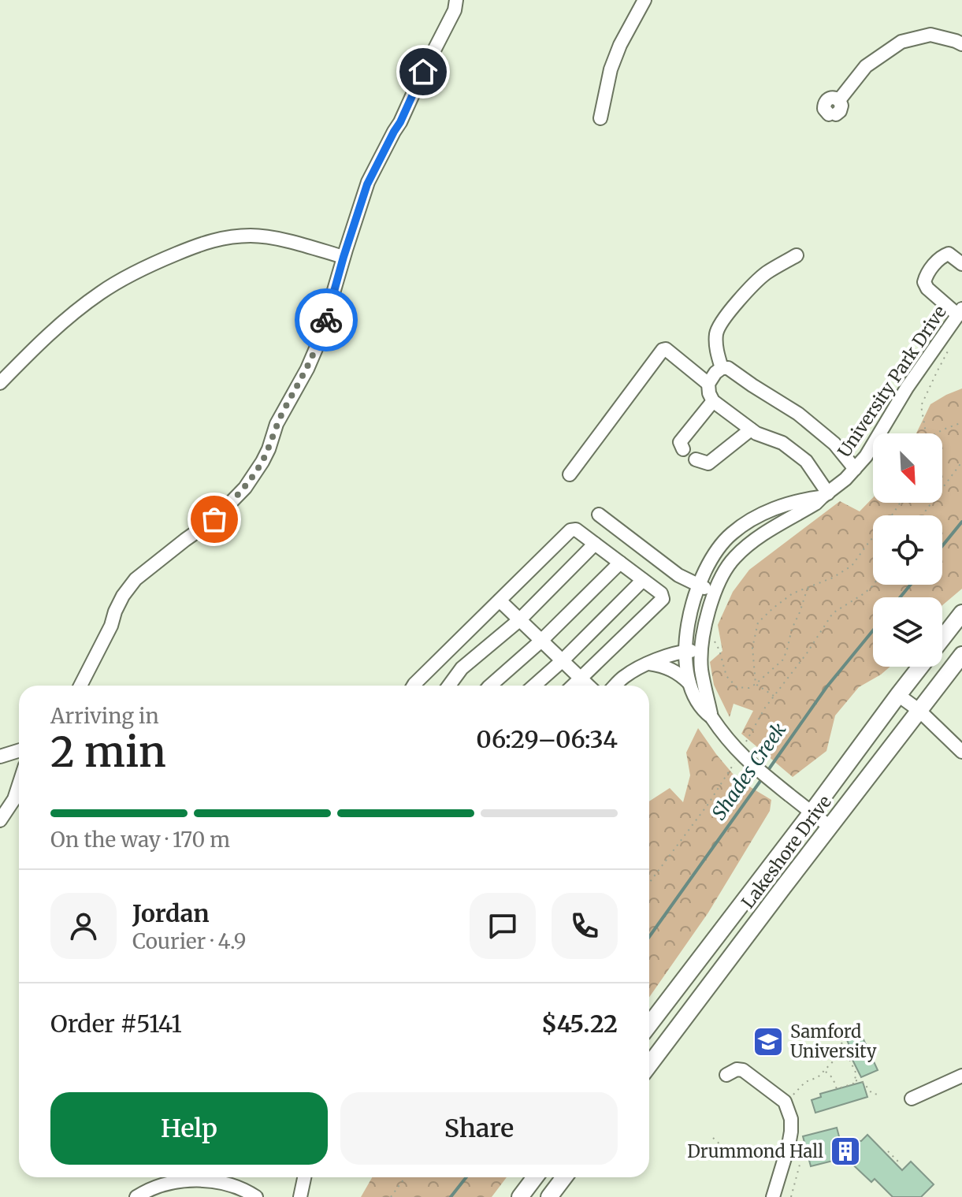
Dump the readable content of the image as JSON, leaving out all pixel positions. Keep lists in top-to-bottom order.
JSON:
{
  "streets": {
    "main road": ["Lakeshore Drive"],
    "street": ["University Park Drive"]
  },
  "crossings": [
    ["University Park Drive", "Lakeshore Drive"]
  ],
  "water": ["Shades Creek"],
  "places": {
    "school or university": ["Samford University"],
    "building": ["Drummond Hall"]
  },
  "north": "bottom right",
  "page": {
    "heading": ["2 min", "Arriving in", "06:29–06:34"],
    "panel": [
      "Jordan",
      "Courier · 4.9",
      "Order #5141",
      "$45.22"
    ],
    "bar": "On the way · 170 m",
    "buttons": ["Help", "Share"]
  }
}
